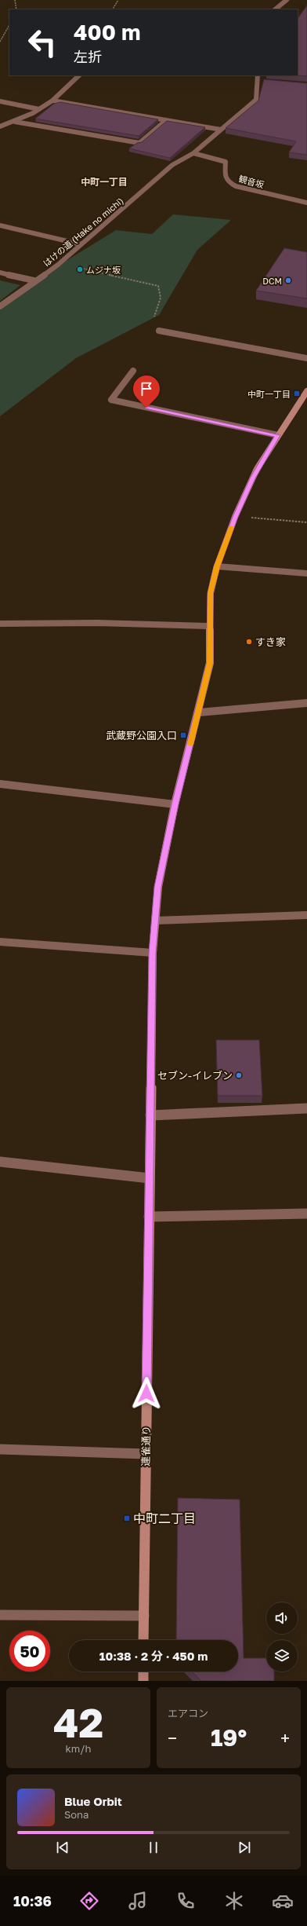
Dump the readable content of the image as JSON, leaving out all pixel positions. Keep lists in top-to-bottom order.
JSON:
{
  "streets": {
    "main road": ["連雀通り"],
    "street": ["観音坂", "はけの道 (Hake no michi)"]
  },
  "crossings": [
    ["観音坂", "はけの道 (Hake no michi)"]
  ],
  "districts": ["中町一丁目"],
  "places": {
    "other": [
      "ムジナ坂",
      "DCM",
      "すき家",
      "セブン-イレブン"
    ],
    "transit": ["中町一丁目", "武蔵野公園入口", "中町二丁目"]
  },
  "page": {
    "turn": ["400 m", "左折"],
    "limit": "50",
    "trip": "10:38 · 2 分 · 450 m",
    "tile": [
      ["42", "km/h"],
      "エアコン"
    ],
    "heat": ["−", "19°", "+"],
    "song": ["Blue Orbit", "Sona"],
    "tabs": "10:36"
  }
}
